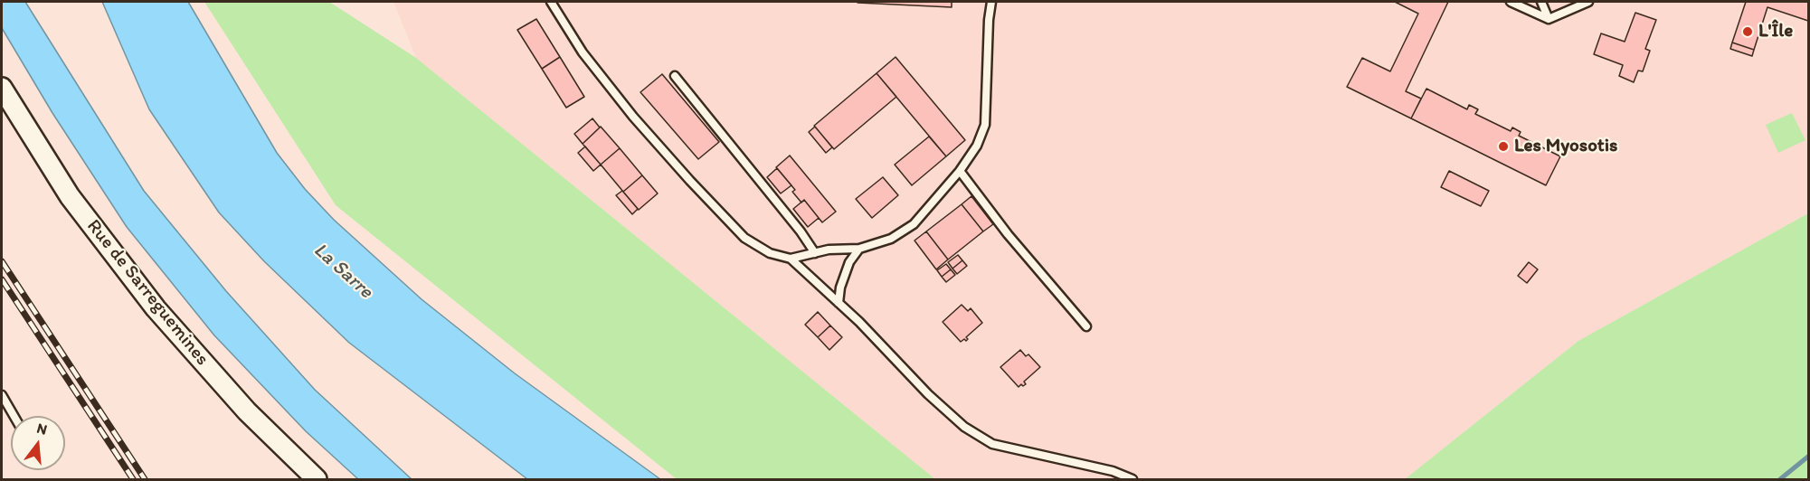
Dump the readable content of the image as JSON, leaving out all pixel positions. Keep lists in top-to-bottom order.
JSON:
{
  "streets": {
    "street": ["Rue de Sarreguemines"]
  },
  "water": ["La Sarre"],
  "places": ["L'Île", "Les Myosotis"],
  "north": "top"
}
